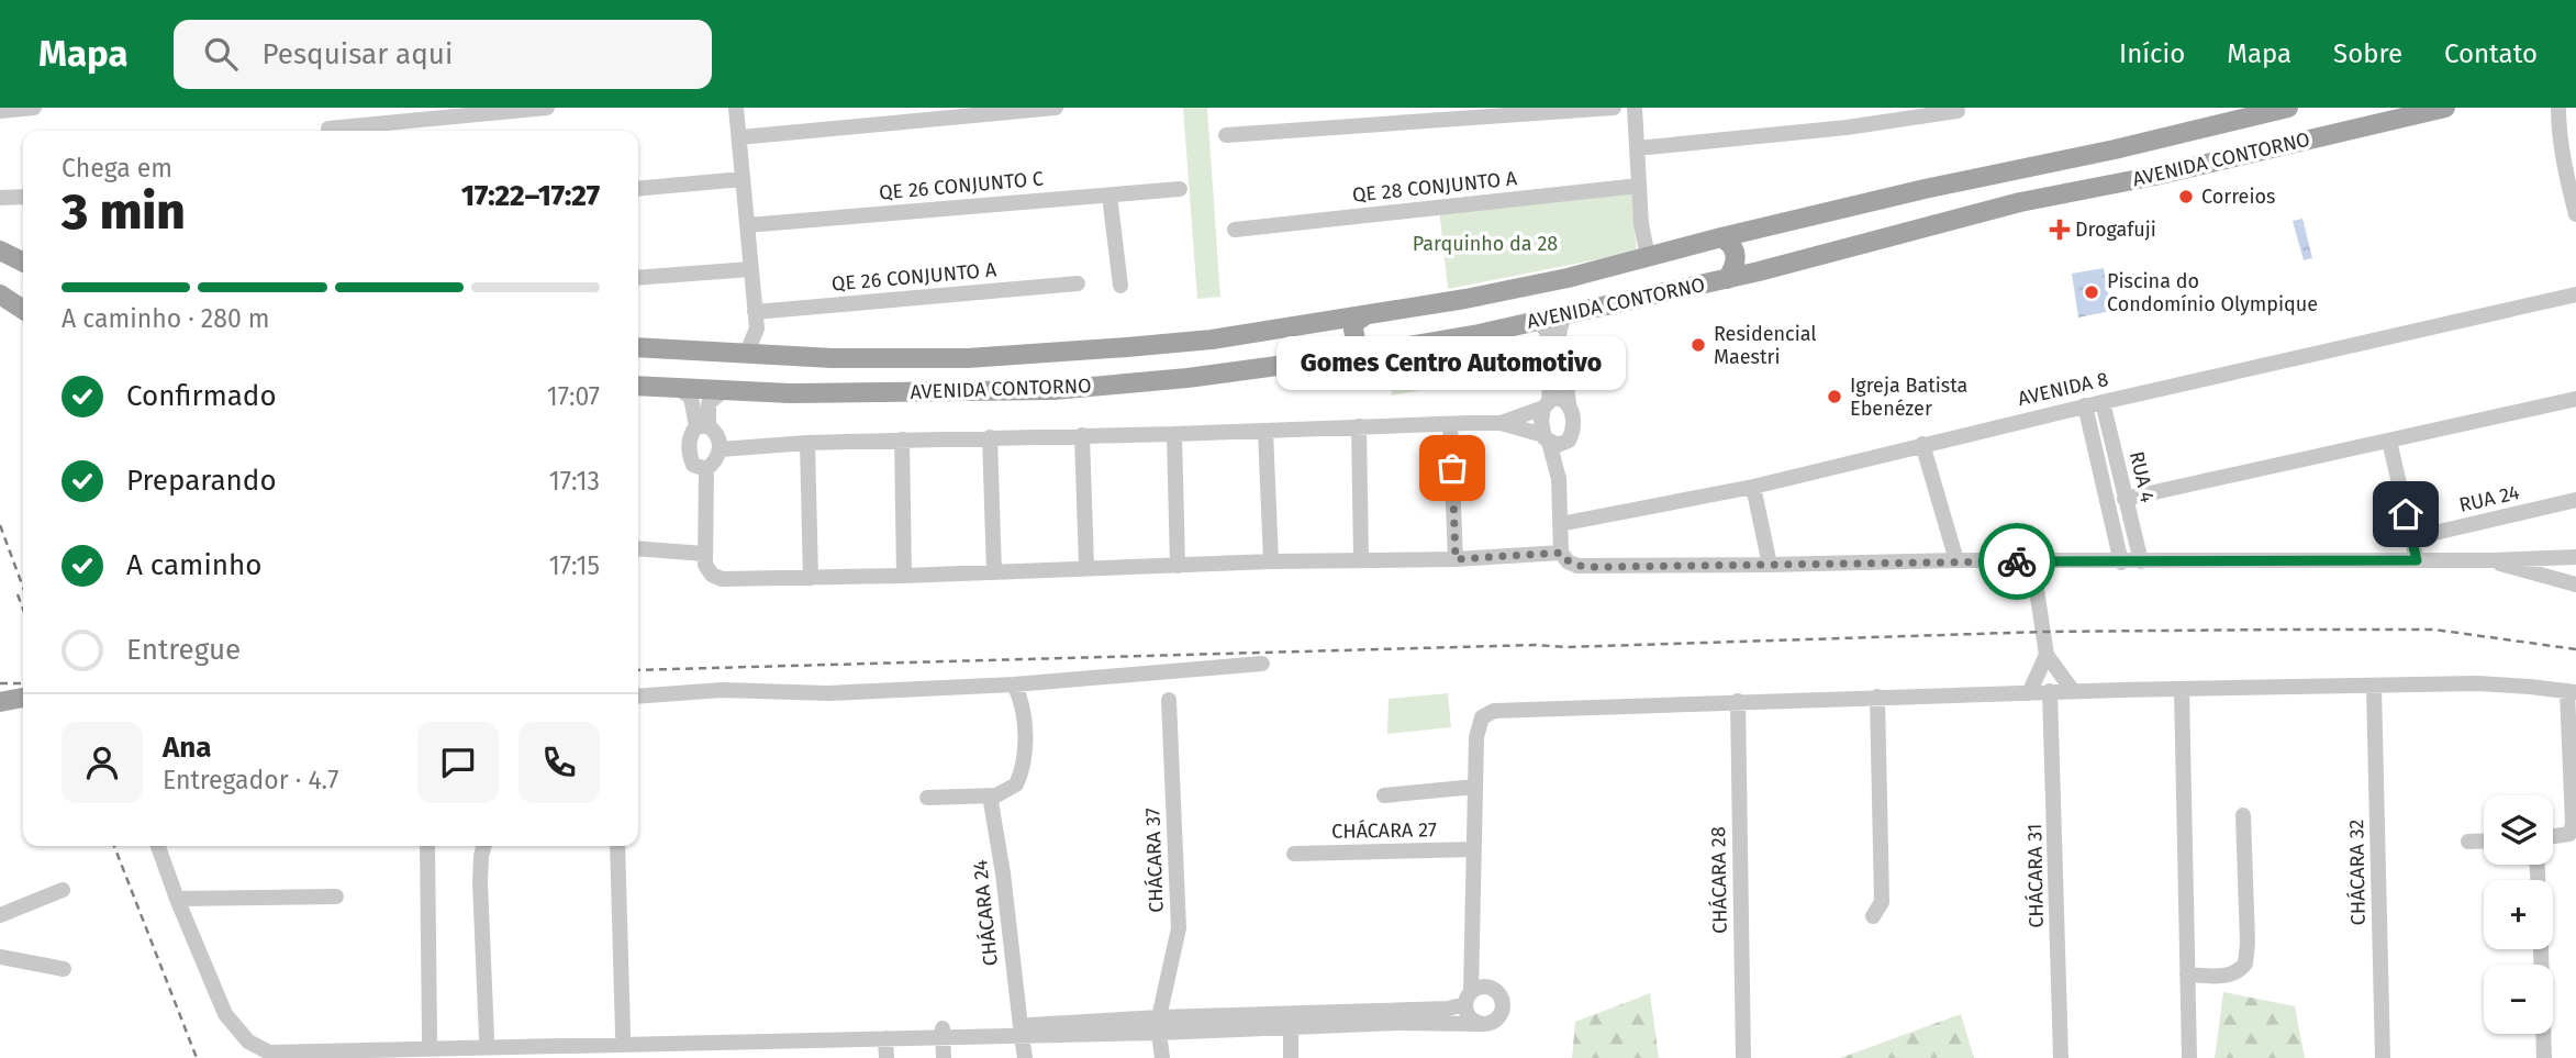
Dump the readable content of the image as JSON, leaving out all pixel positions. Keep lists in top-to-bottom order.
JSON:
{
  "streets": {
    "main road": ["AVENIDA CONTORNO"],
    "street": [
      "QE 26 CONJUNTO C",
      "QE 28 CONJUNTO A",
      "QE 26 CONJUNTO A",
      "AVENIDA 8",
      "RUA 4",
      "RUA 24",
      "CHÁCARA 27",
      "CHÁCARA 37",
      "CHÁCARA 32",
      "CHÁCARA 31",
      "CHÁCARA 28",
      "CHÁCARA 24"
    ]
  },
  "crossings": [
    ["AVENIDA 8", "RUA 4"]
  ],
  "parks": ["Parquinho da 28"],
  "places": {
    "other": [
      "Correios",
      "Piscina do Condomínio Olympique",
      "Residencial Maestri",
      "Igreja Batista Ebenézer",
      "Gomes Centro Automotivo"
    ],
    "health": ["Drogafuji"]
  },
  "page": {
    "header": "Mapa",
    "search": "Pesquisar aqui",
    "nav": [
      "Início",
      "Mapa",
      "Sobre",
      "Contato"
    ],
    "heading": ["3 min", "Chega em", "17:22–17:27"],
    "panel": ["Ana", "Entregador · 4.7"],
    "bar": "A caminho · 280 m",
    "bubble": "Gomes Centro Automotivo",
    "list": [
      ["Confirmado", "17:07"],
      ["Preparando", "17:13"],
      ["A caminho", "17:15"],
      "Entregue"
    ],
    "map_buttons": ["+", "−"]
  }
}
